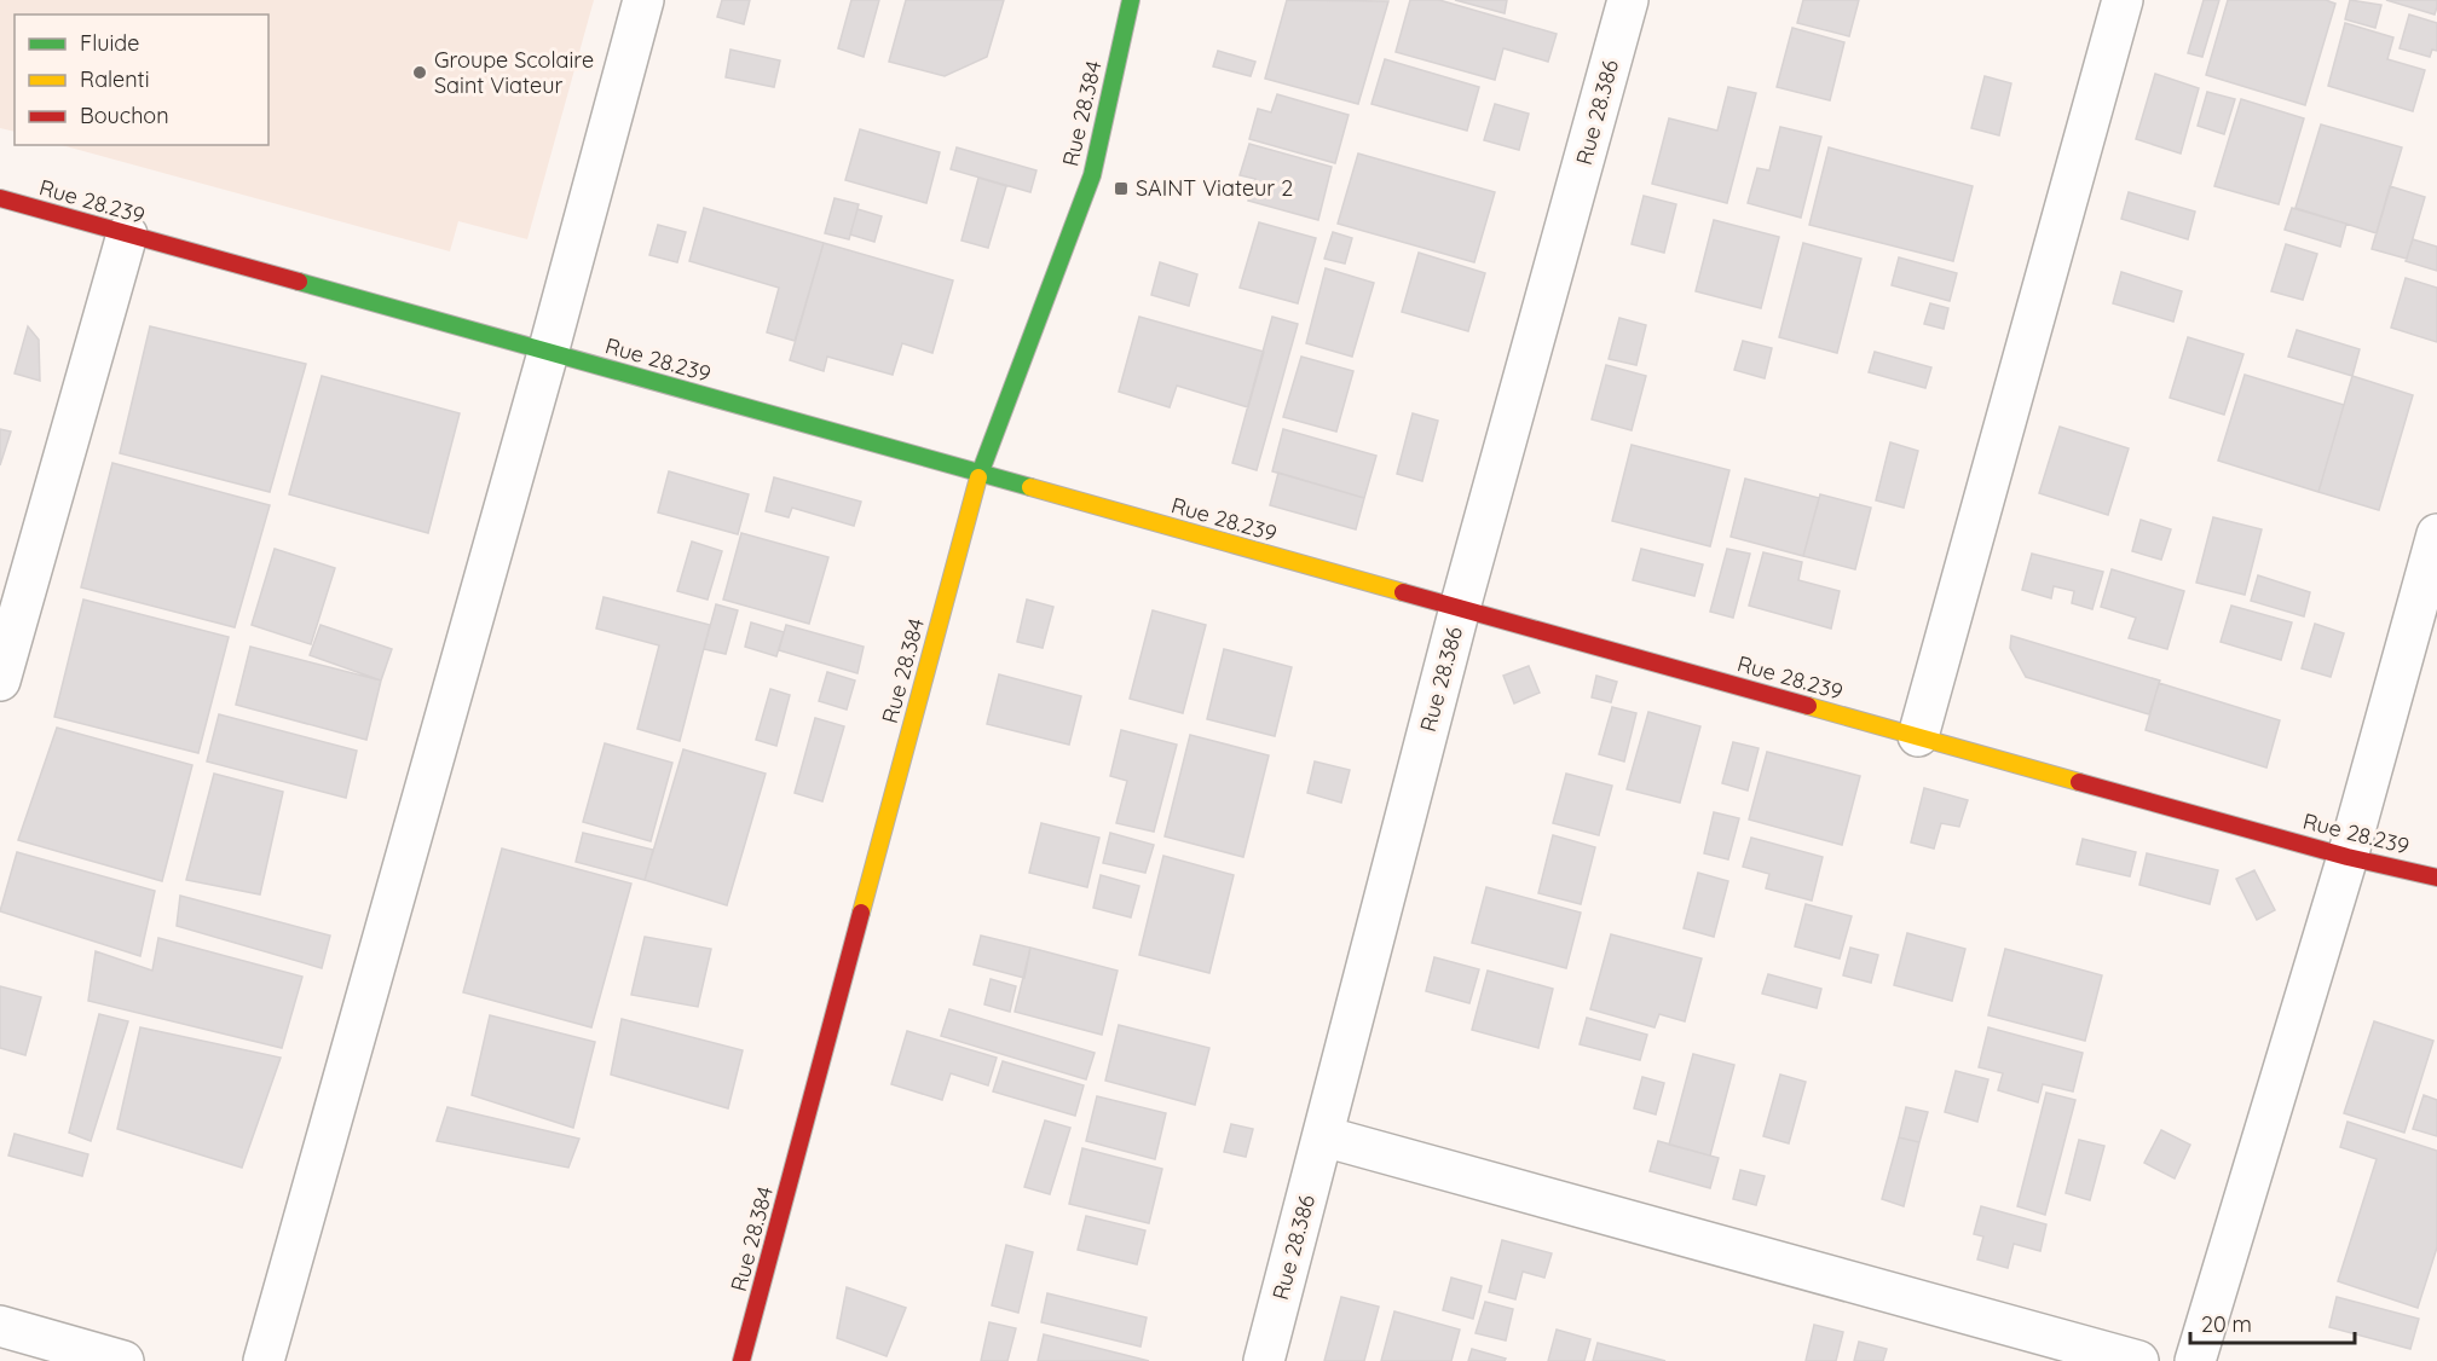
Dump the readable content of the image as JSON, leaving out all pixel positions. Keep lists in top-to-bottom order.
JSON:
{
  "streets": {
    "street": ["Rue 28.386", "Rue 28.384", "Rue 28.239"]
  },
  "crossings": [
    ["Rue 28.386", "Rue 28.239"],
    ["Rue 28.384", "Rue 28.239"]
  ],
  "places": {
    "other": ["Groupe Scolaire Saint Viateur"],
    "transit": ["SAINT Viateur 2"]
  },
  "legend": ["Fluide", "Ralenti", "Bouchon"],
  "scale_bar": "20 m"
}
